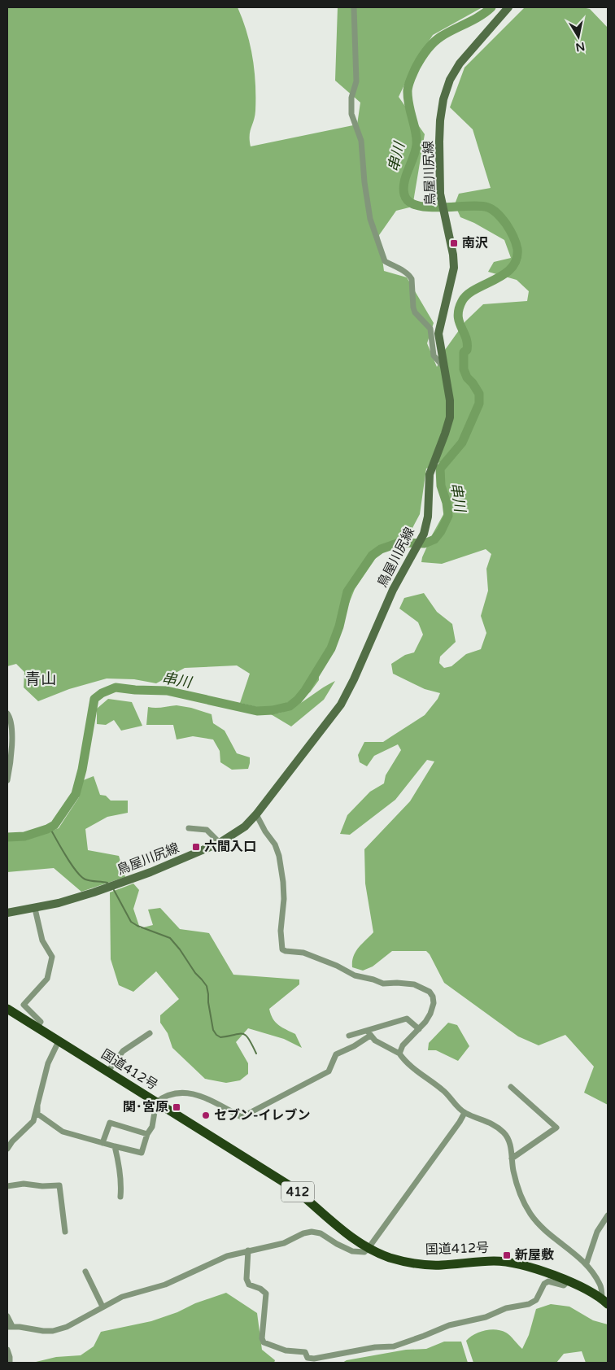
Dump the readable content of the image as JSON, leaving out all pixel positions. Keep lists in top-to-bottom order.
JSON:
{
  "streets": {
    "highway": ["国道412号", "412"],
    "main road": ["鳥屋川尻線"]
  },
  "districts": ["青山"],
  "water": ["串川"],
  "places": {
    "transit": [
      "南沢",
      "六間入口",
      "関･宮原",
      "新屋敷"
    ],
    "other": ["セブン-イレブン"]
  },
  "north": "bottom"
}
